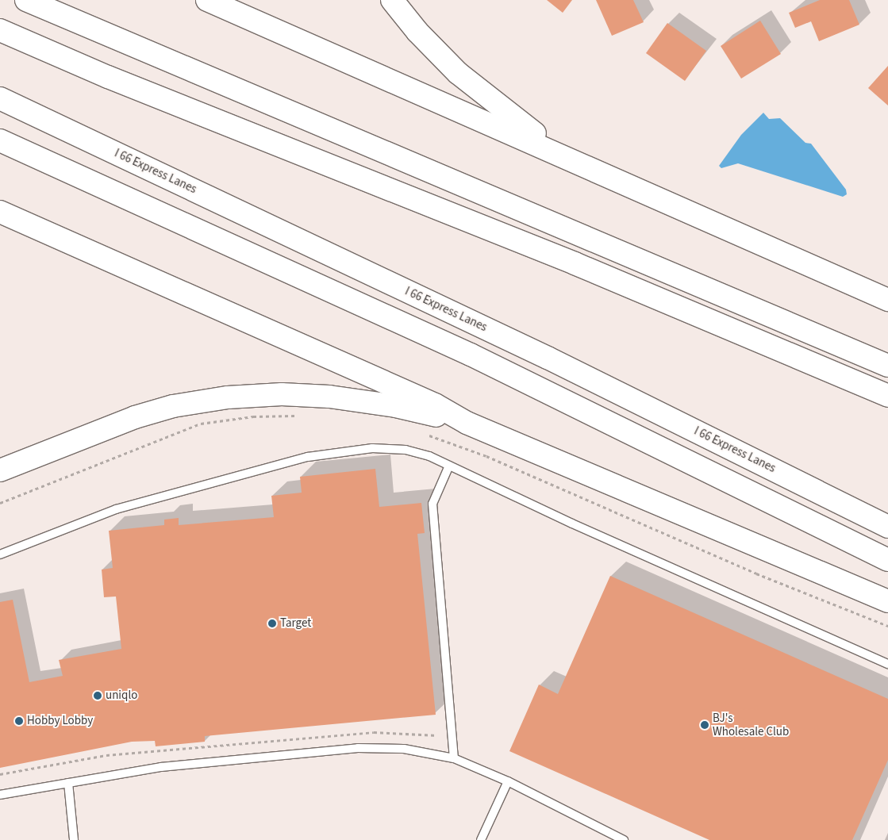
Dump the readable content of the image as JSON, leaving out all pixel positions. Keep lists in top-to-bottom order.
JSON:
{
  "streets": {
    "highway": ["I 66 Express Lanes"]
  },
  "places": [
    "Target",
    "uniqlo",
    "Hobby Lobby",
    "BJ's Wholesale Club"
  ]
}
